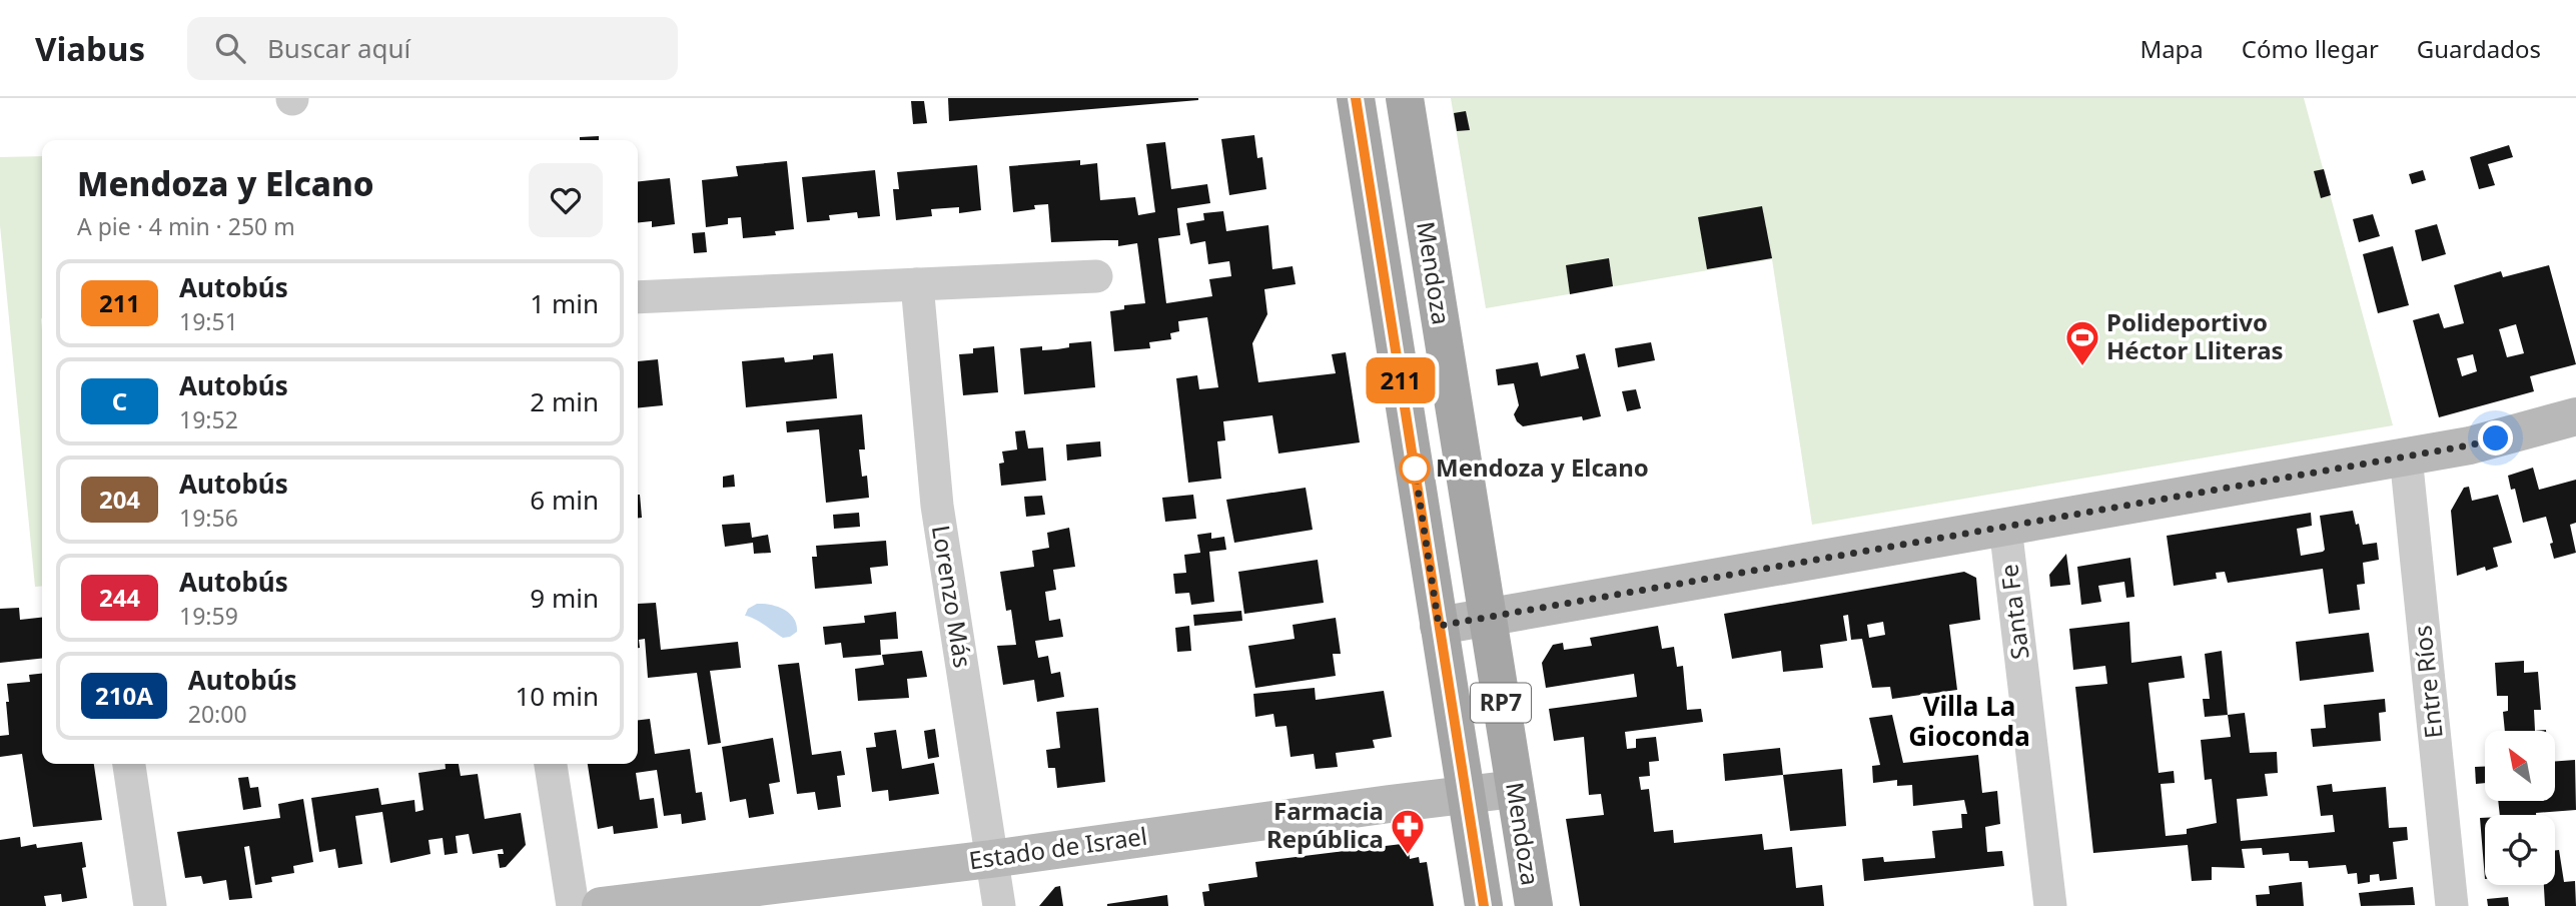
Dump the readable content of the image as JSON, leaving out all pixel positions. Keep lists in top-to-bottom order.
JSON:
{
  "streets": {
    "main road": ["Mendoza", "RP7"],
    "street": [
      "Lorenzo Más",
      "Santa Fe",
      "Entre Ríos",
      "Estado de Israel"
    ]
  },
  "crossings": [
    ["Mendoza", "Estado de Israel"],
    ["Lorenzo Más", "Estado de Israel"]
  ],
  "districts": ["Villa La Gioconda"],
  "places": {
    "sports": ["Polideportivo Héctor Lliteras"],
    "other": ["Mendoza y Elcano"],
    "pharmacy": ["Farmacia República"]
  },
  "lines": ["bus line 211"],
  "north": "top left",
  "page": {
    "header": "Viabus",
    "search": "Buscar aquí",
    "nav": ["Mapa", "Cómo llegar", "Guardados"],
    "on_map": "211",
    "heading": ["Mendoza y Elcano", "A pie · 4 min · 250 m"],
    "list": [
      {
        "mark": "211",
        "name": "Autobús",
        "note": "19:51",
        "value": "1 min"
      },
      {
        "mark": "C",
        "name": "Autobús",
        "note": "19:52",
        "value": "2 min"
      },
      {
        "mark": "204",
        "name": "Autobús",
        "note": "19:56",
        "value": "6 min"
      },
      {
        "mark": "244",
        "name": "Autobús",
        "note": "19:59",
        "value": "9 min"
      },
      {
        "mark": "210A",
        "name": "Autobús",
        "note": "20:00",
        "value": "10 min"
      }
    ]
  }
}
